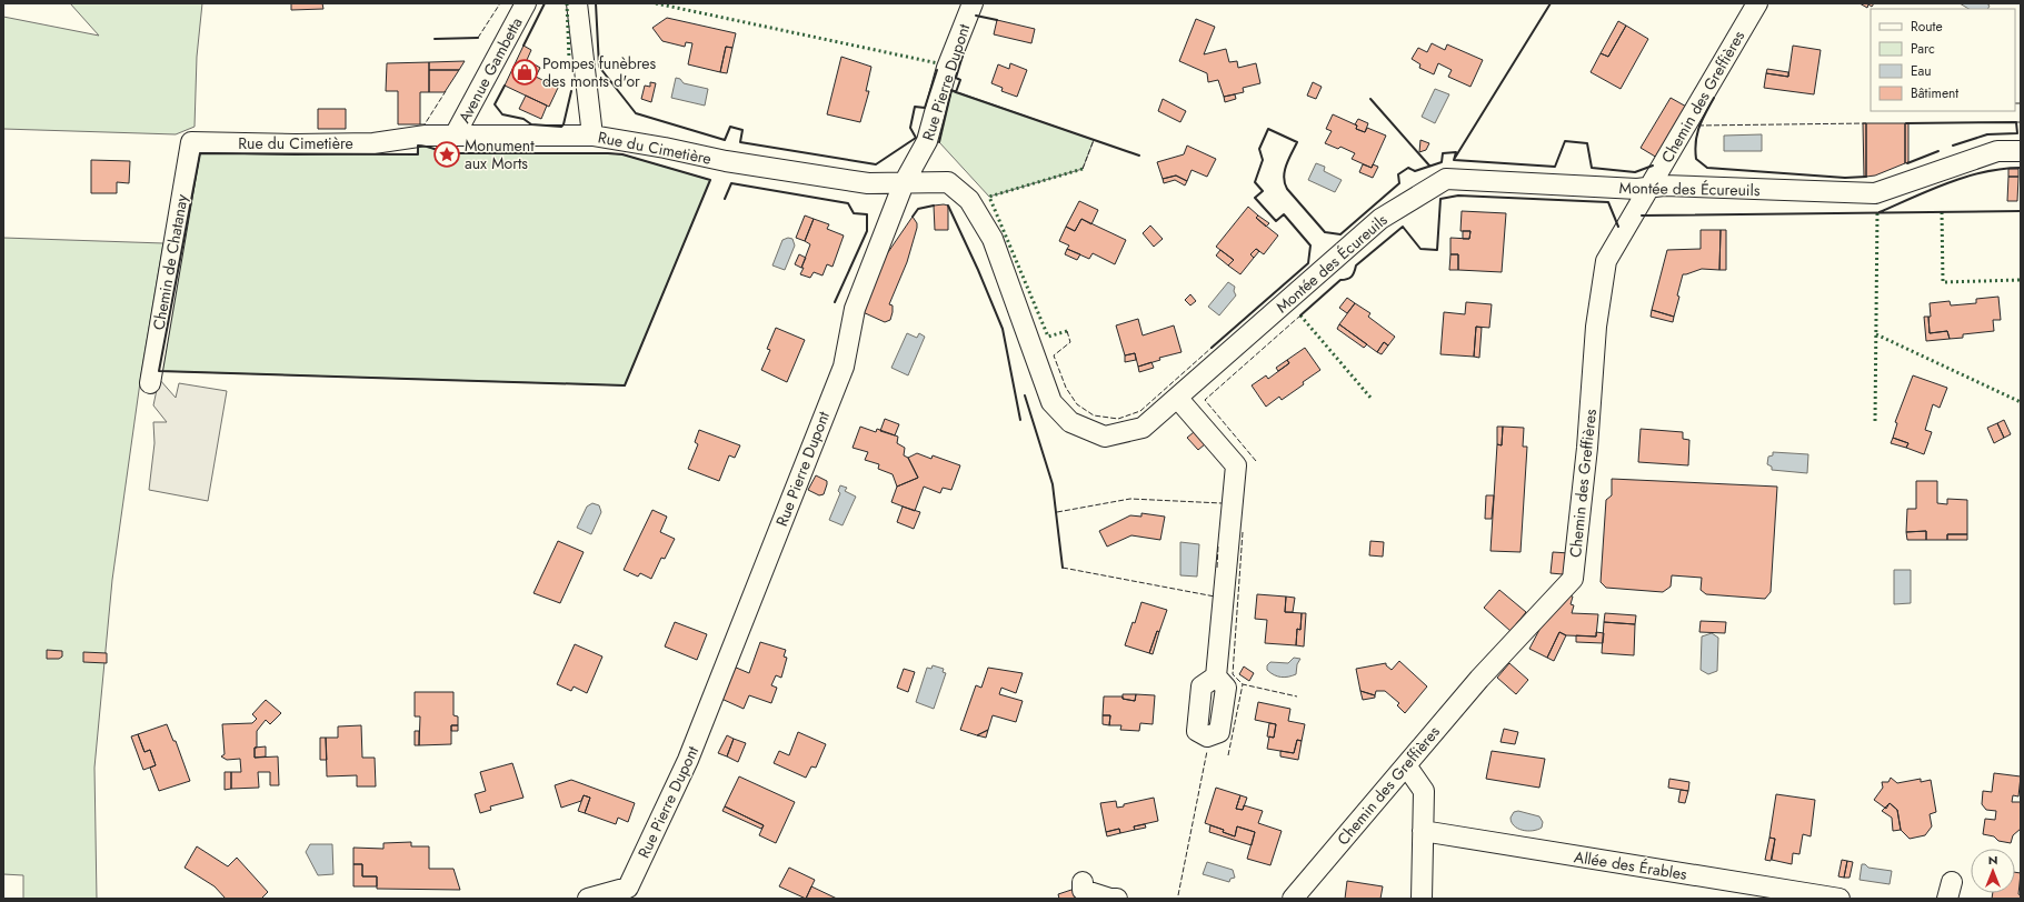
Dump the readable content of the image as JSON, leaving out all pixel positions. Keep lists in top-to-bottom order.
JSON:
{
  "streets": {
    "street": [
      "Avenue Gambetta",
      "Rue Pierre Dupont",
      "Chemin des Greffières",
      "Rue du Cimetière",
      "Montée des Écureuils",
      "Chemin de Chatanay",
      "Allée des Érables"
    ]
  },
  "crossings": [
    ["Avenue Gambetta", "Rue du Cimetière"],
    ["Rue Pierre Dupont", "Rue du Cimetière"],
    ["Rue Pierre Dupont", "Montée des Écureuils"],
    ["Chemin des Greffières", "Montée des Écureuils"],
    ["Rue du Cimetière", "Montée des Écureuils"],
    ["Rue du Cimetière", "Chemin de Chatanay"]
  ],
  "places": {
    "shop": ["Pompes funèbres des monts d'or"],
    "place": ["Monument aux Morts"]
  },
  "legend": [
    "Route",
    "Parc",
    "Eau",
    "Bâtiment"
  ],
  "north": "top"
}
